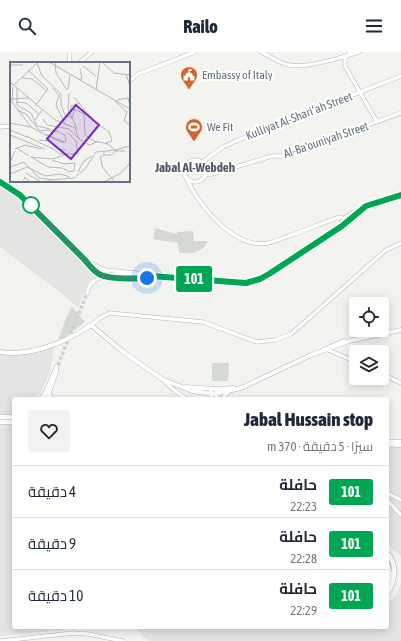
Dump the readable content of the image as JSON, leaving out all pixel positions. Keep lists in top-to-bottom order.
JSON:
{
  "streets": {
    "street": ["Kulliyat Al-Shariʻah Street", "Al-Ba'ouniyah Street"]
  },
  "crossings": [
    ["Kulliyat Al-Shariʻah Street", "Al-Ba'ouniyah Street"]
  ],
  "districts": ["Jabal Al-Webdeh"],
  "places": {
    "public building": ["Embassy of Italy"],
    "sports": ["We Fit"]
  },
  "lines": ["bus line 101"],
  "page": {
    "header": "Railo",
    "on_map": "101",
    "heading": ["Jabal Hussain stop", "سيرًا · 5 دقيقة · 370 m"],
    "list": [
      {
        "mark": "101",
        "name": "حافلة",
        "note": "22:23",
        "value": "4 دقيقة"
      },
      {
        "mark": "101",
        "name": "حافلة",
        "note": "22:28",
        "value": "9 دقيقة"
      },
      {
        "mark": "101",
        "name": "حافلة",
        "note": "22:29",
        "value": "10 دقيقة"
      }
    ]
  }
}
